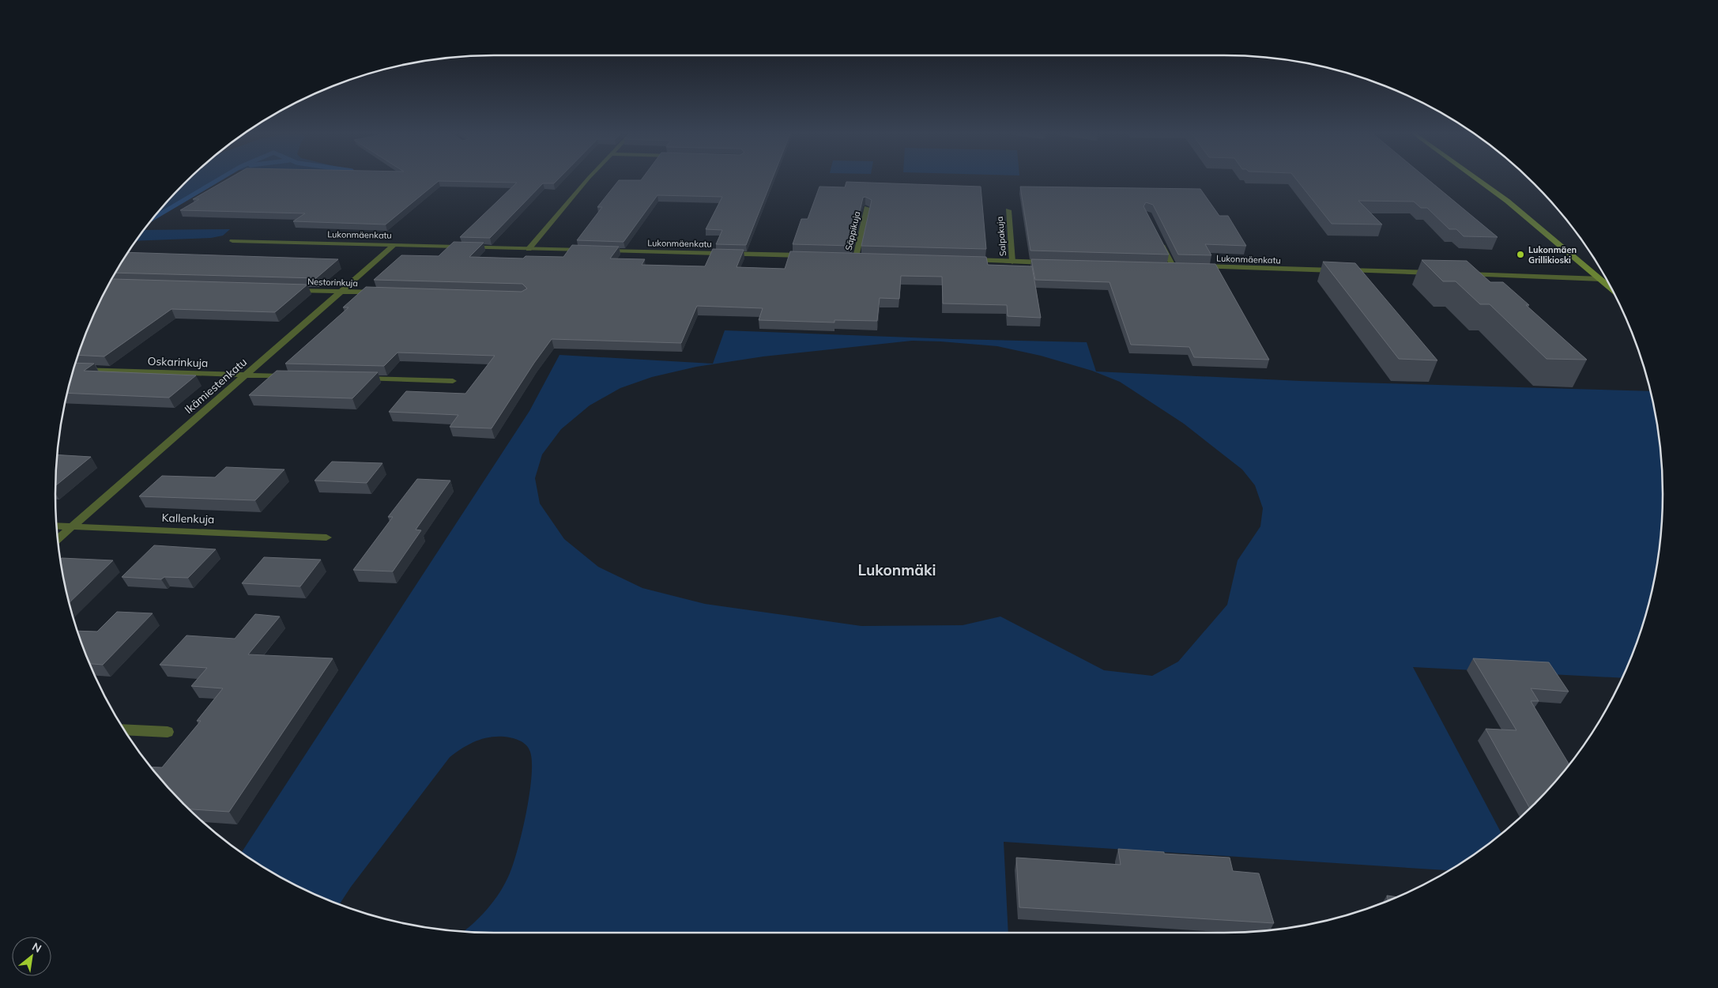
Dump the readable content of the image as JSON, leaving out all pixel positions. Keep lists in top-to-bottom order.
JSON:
{
  "streets": {
    "street": [
      "Säppikuja",
      "Lukonmäenkatu",
      "Salpakuja",
      "Nestorinkuja",
      "Oskarinkuja",
      "Ikämiestenkatu",
      "Kallenkuja"
    ]
  },
  "crossings": [
    ["Lukonmäenkatu", "Ikämiestenkatu"],
    ["Nestorinkuja", "Ikämiestenkatu"],
    ["Oskarinkuja", "Ikämiestenkatu"],
    ["Ikämiestenkatu", "Kallenkuja"]
  ],
  "districts": ["Lukonmäki"],
  "places": ["Lukonmäen Grillikioski"],
  "north": "top right"
}
